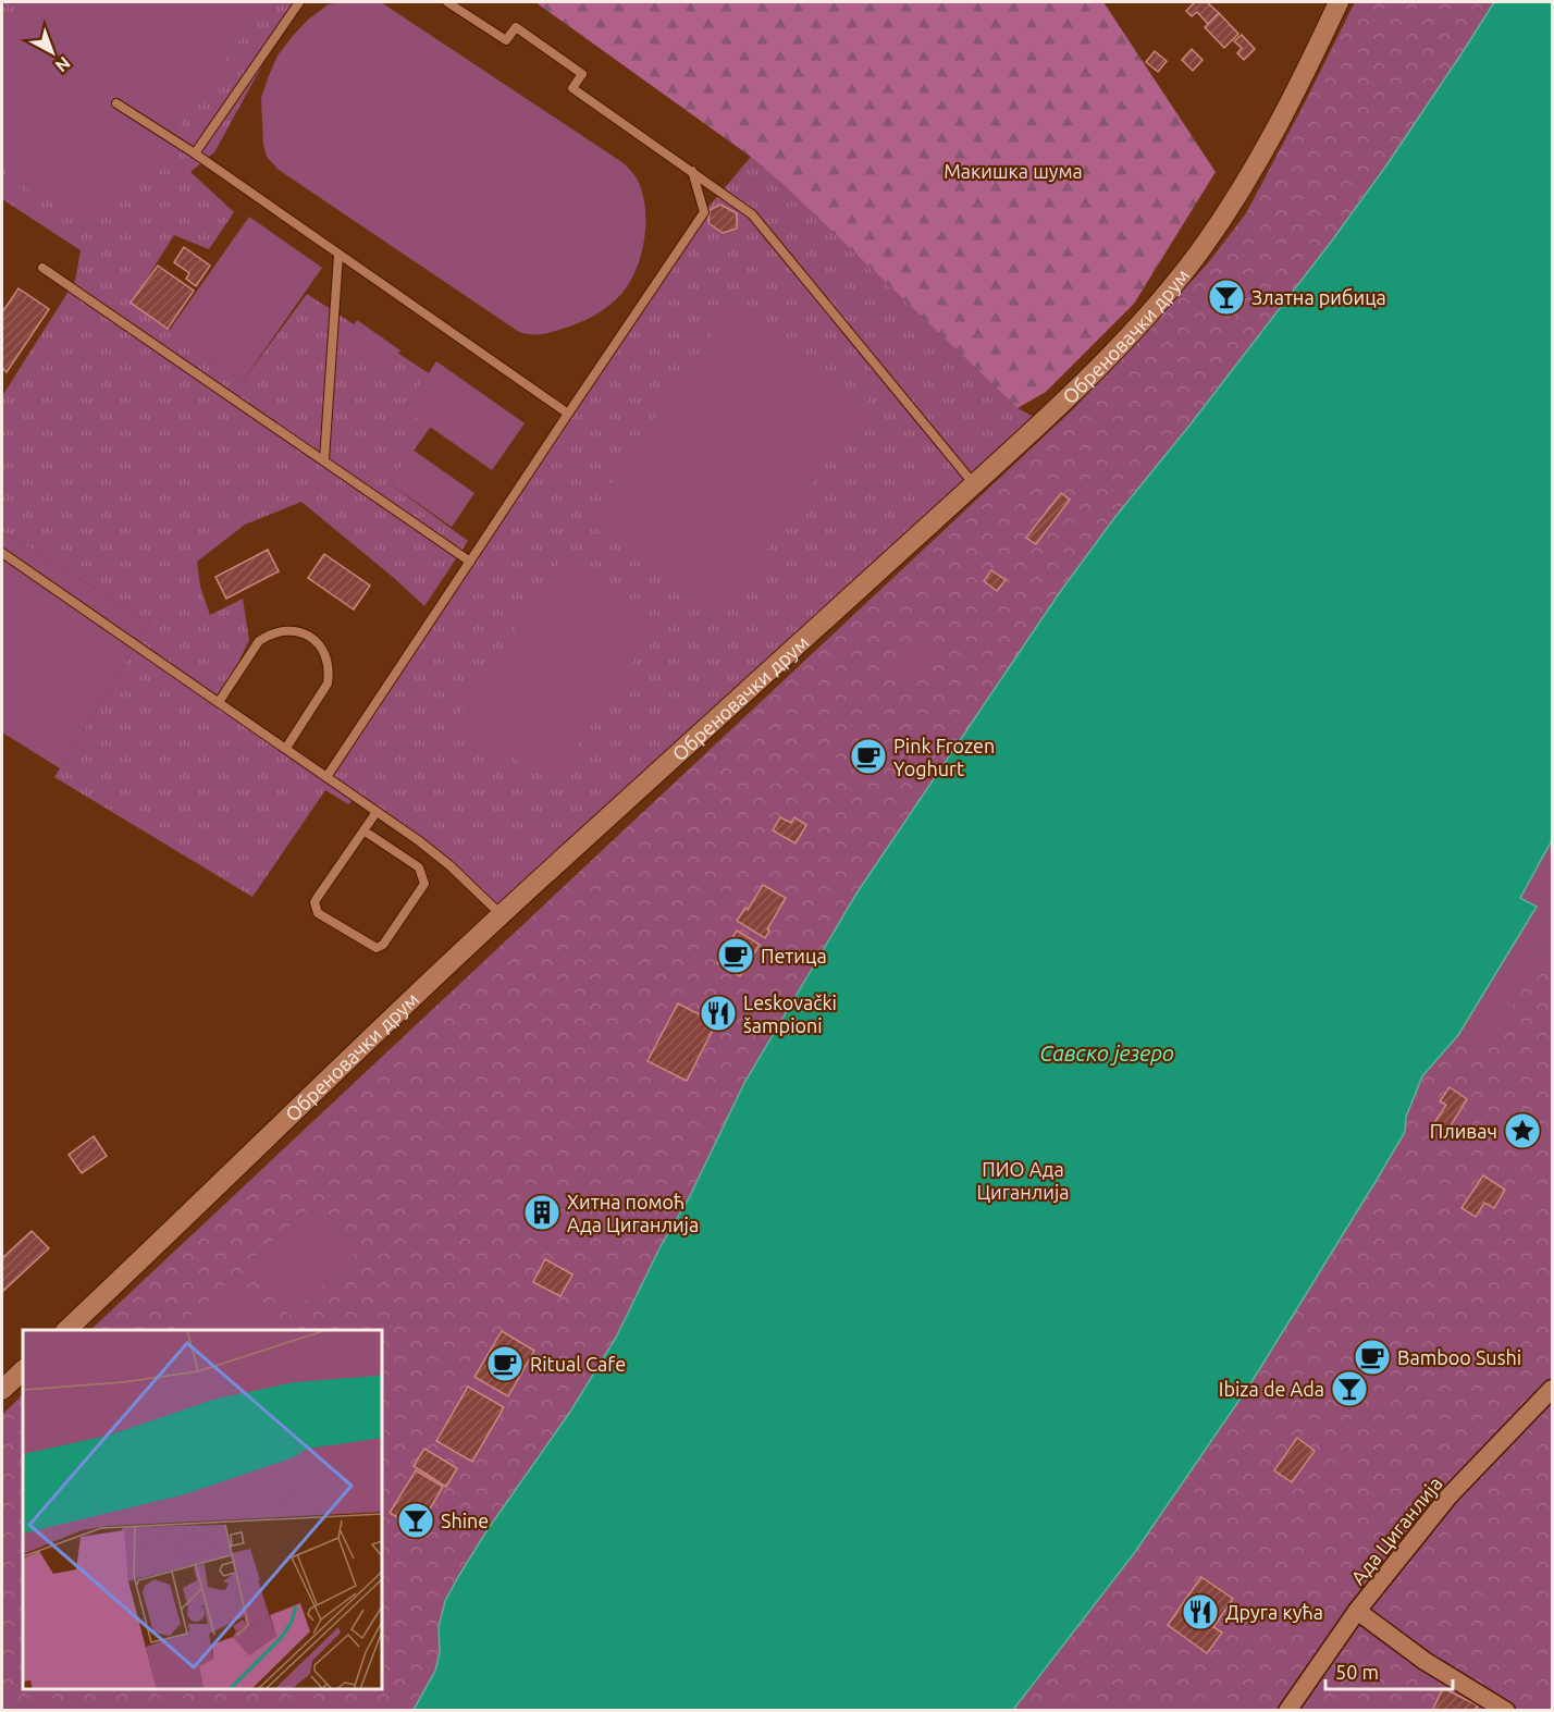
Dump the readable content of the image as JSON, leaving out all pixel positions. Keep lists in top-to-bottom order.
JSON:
{
  "streets": {
    "street": ["Обреновачки друм", "Ада Циганлија"]
  },
  "water": ["Савско језеро"],
  "parks": ["Макишка шума", "ПИО Ада Циганлија"],
  "places": {
    "bar": ["Златна рибица", "Ibiza de Ada", "Shine"],
    "cafe": [
      "Pink Frozen Yoghurt",
      "Петица",
      "Bamboo Sushi",
      "Ritual Cafe"
    ],
    "restaurant": ["Leskovački šampioni", "Друга кућа"],
    "place": ["Пливач"],
    "building": ["Хитна помоћ Ада Циганлија"]
  },
  "scale_bar": "50 m",
  "north": "bottom right"
}
